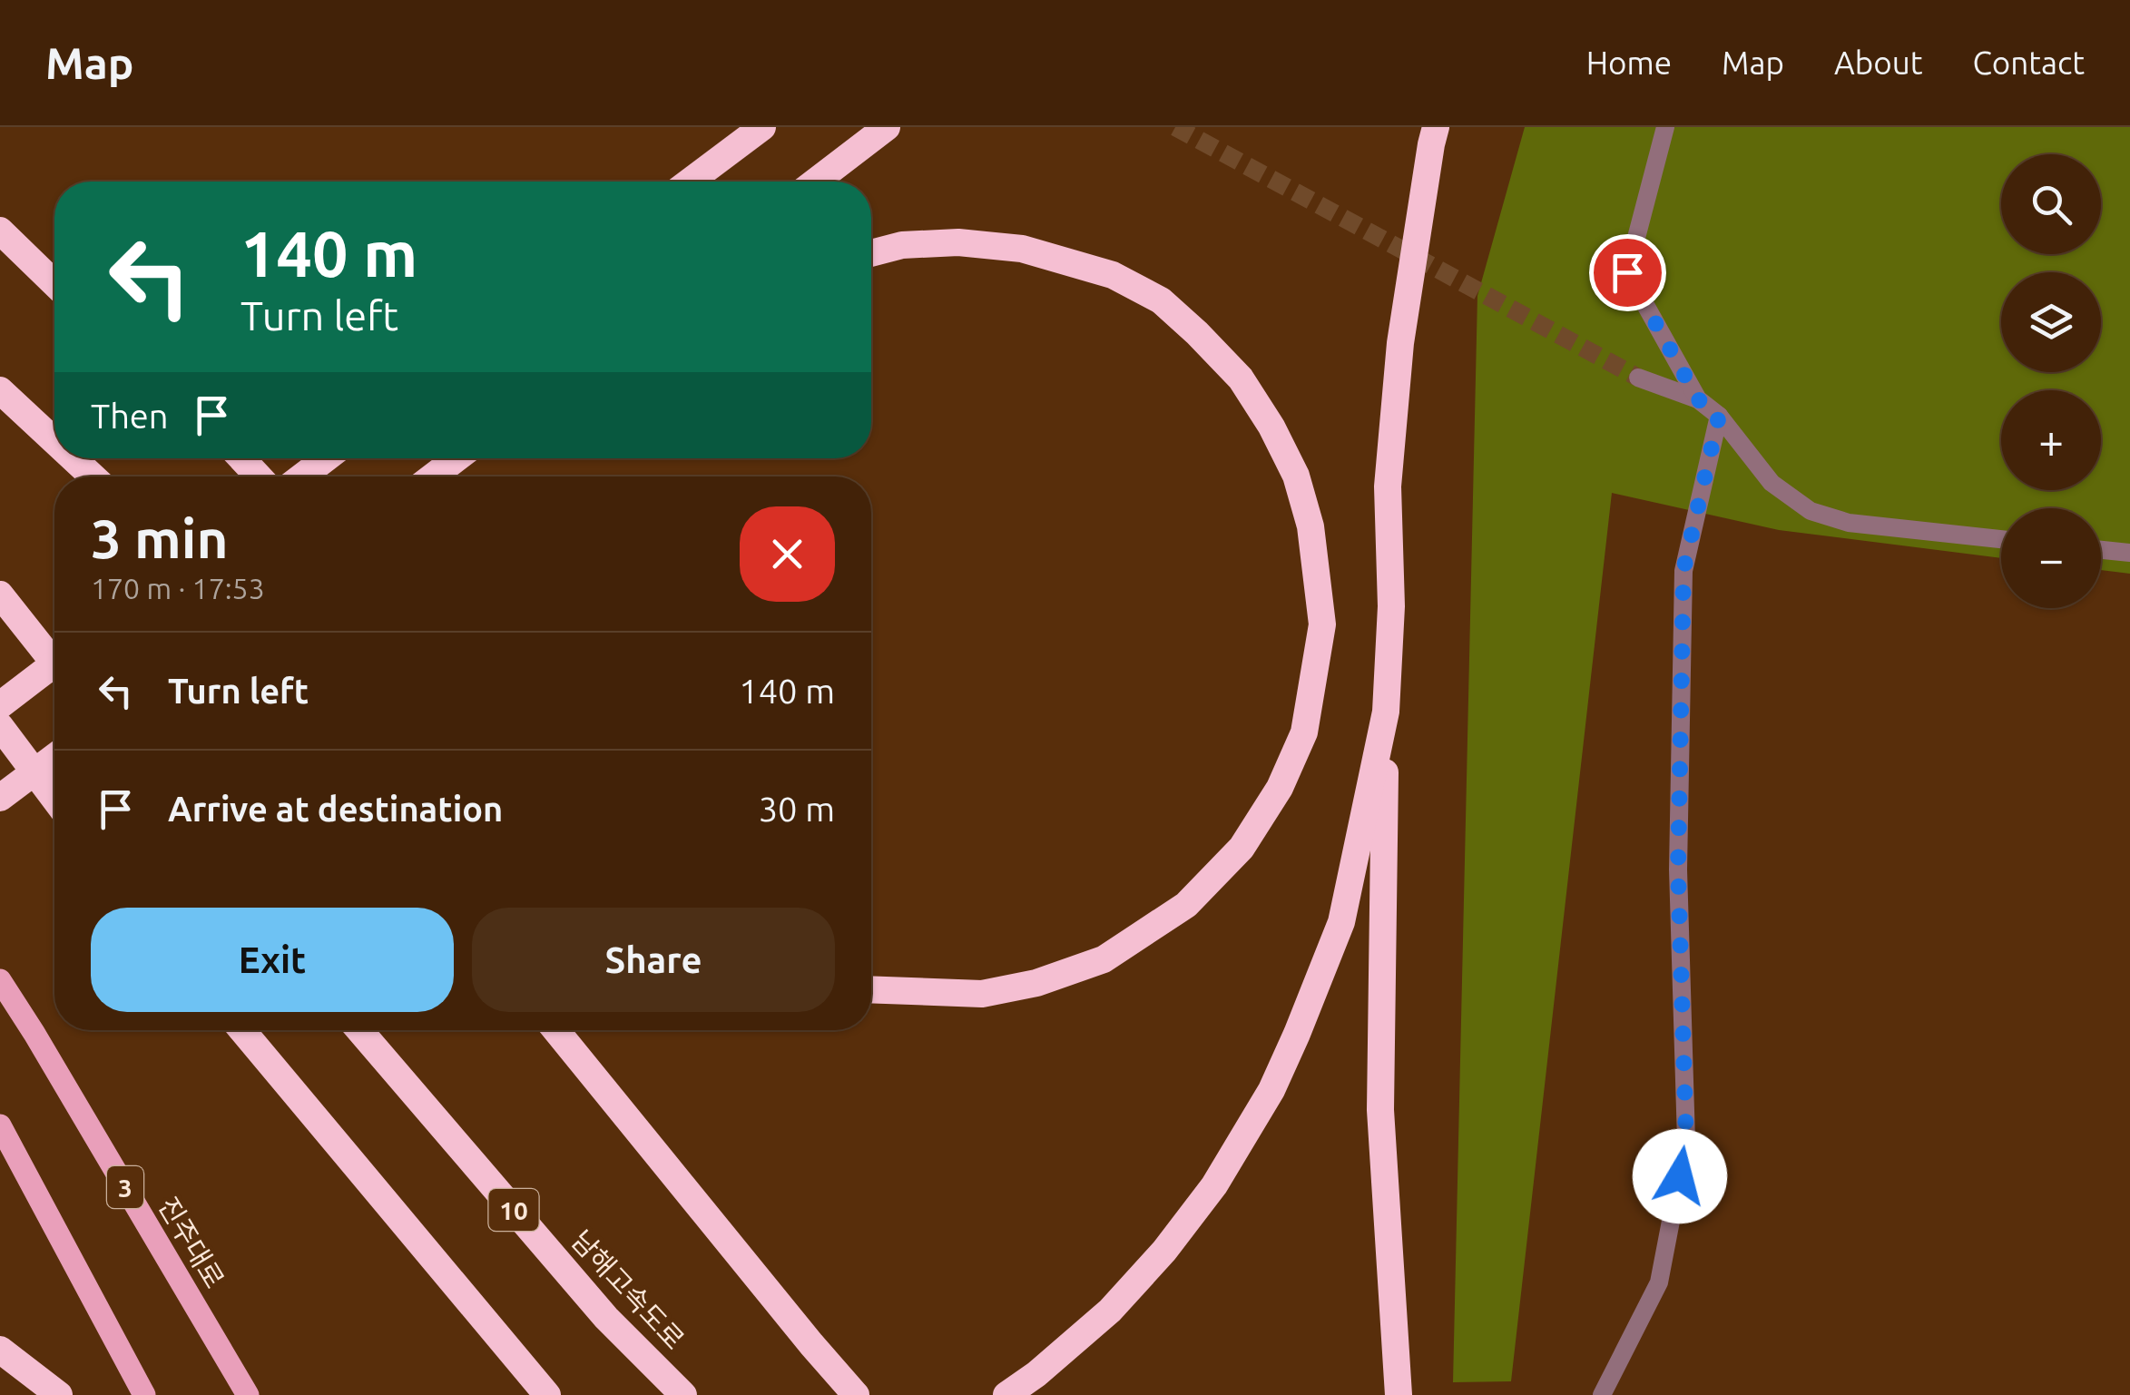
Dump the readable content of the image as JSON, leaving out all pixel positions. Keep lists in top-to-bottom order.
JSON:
{
  "streets": {
    "highway": ["10", "남해고속도로"],
    "main road": ["3", "진주대로"]
  },
  "page": {
    "header": "Map",
    "nav": [
      "Home",
      "Map",
      "About",
      "Contact"
    ],
    "map_buttons": ["+", "−"],
    "turn": ["140 m", "Turn left"],
    "then": "Then",
    "heading": ["3 min", "170 m · 17:53"],
    "list": [
      {
        "name": "Turn left",
        "value": "140 m"
      },
      {
        "name": "Arrive at destination",
        "value": "30 m"
      }
    ],
    "buttons": ["Exit", "Share"]
  }
}
